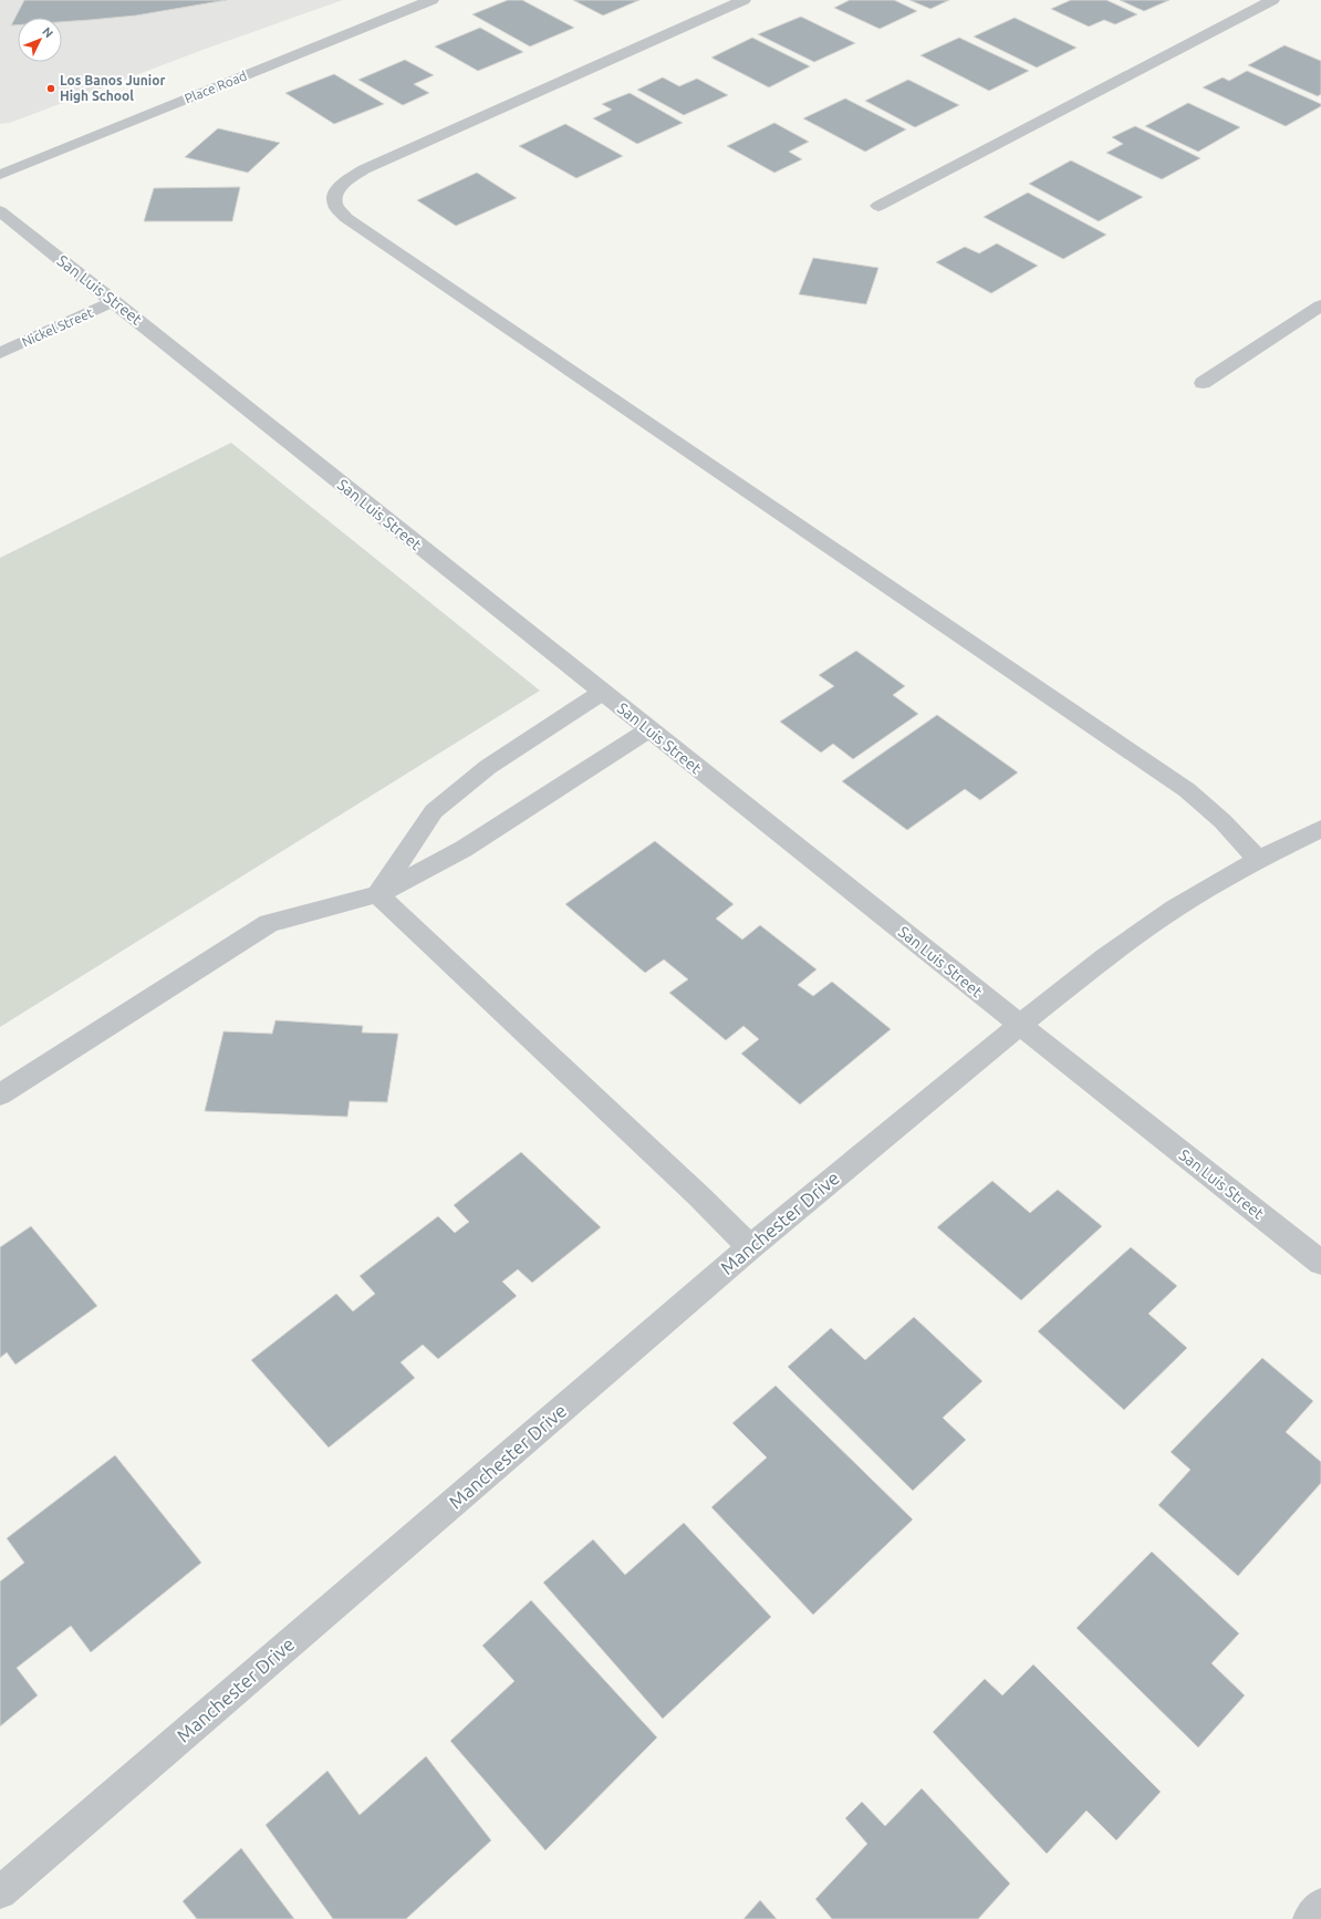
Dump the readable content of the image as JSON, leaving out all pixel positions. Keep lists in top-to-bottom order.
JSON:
{
  "streets": {
    "street": [
      "Place Road",
      "San Luis Street",
      "Nickel Street",
      "Manchester Drive"
    ]
  },
  "crossings": [
    ["San Luis Street", "Nickel Street"],
    ["San Luis Street", "Manchester Drive"]
  ],
  "places": ["Los Banos Junior High School"],
  "north": "top right"
}
